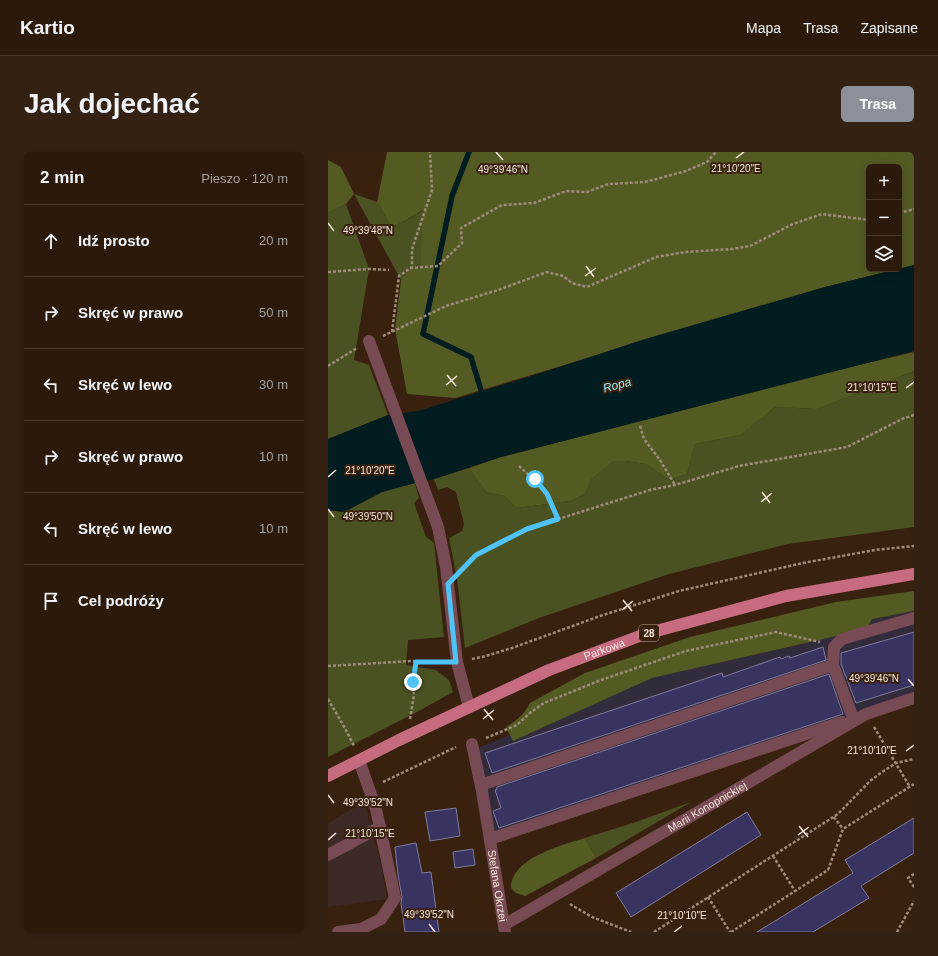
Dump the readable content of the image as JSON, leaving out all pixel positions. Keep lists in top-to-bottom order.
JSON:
{
  "streets": {
    "main road": ["28", "Parkowa"],
    "street": ["Marii Konopnickiej", "Stefana Okrzei"]
  },
  "crossings": [
    ["Marii Konopnickiej", "Stefana Okrzei"]
  ],
  "water": ["Ropa"],
  "page": {
    "header": "Kartio",
    "nav": ["Mapa", "Trasa", "Zapisane"],
    "buttons": "Trasa",
    "title": "Jak dojechać",
    "heading": ["2 min", "Pieszo · 120 m"],
    "map_buttons": ["+", "−"],
    "list": [
      ["Idź prosto", "20 m"],
      ["Skręć w prawo", "50 m"],
      ["Skręć w lewo", "30 m"],
      ["Skręć w prawo", "10 m"],
      ["Skręć w lewo", "10 m"],
      "Cel podróży"
    ]
  },
  "coordinates": [
    "21°10'20\"E",
    "49°39'46\"N",
    "49°39'48\"N",
    "21°10'15\"E",
    "49°39'50\"N",
    "21°10'10\"E",
    "49°39'52\"N"
  ]
}
